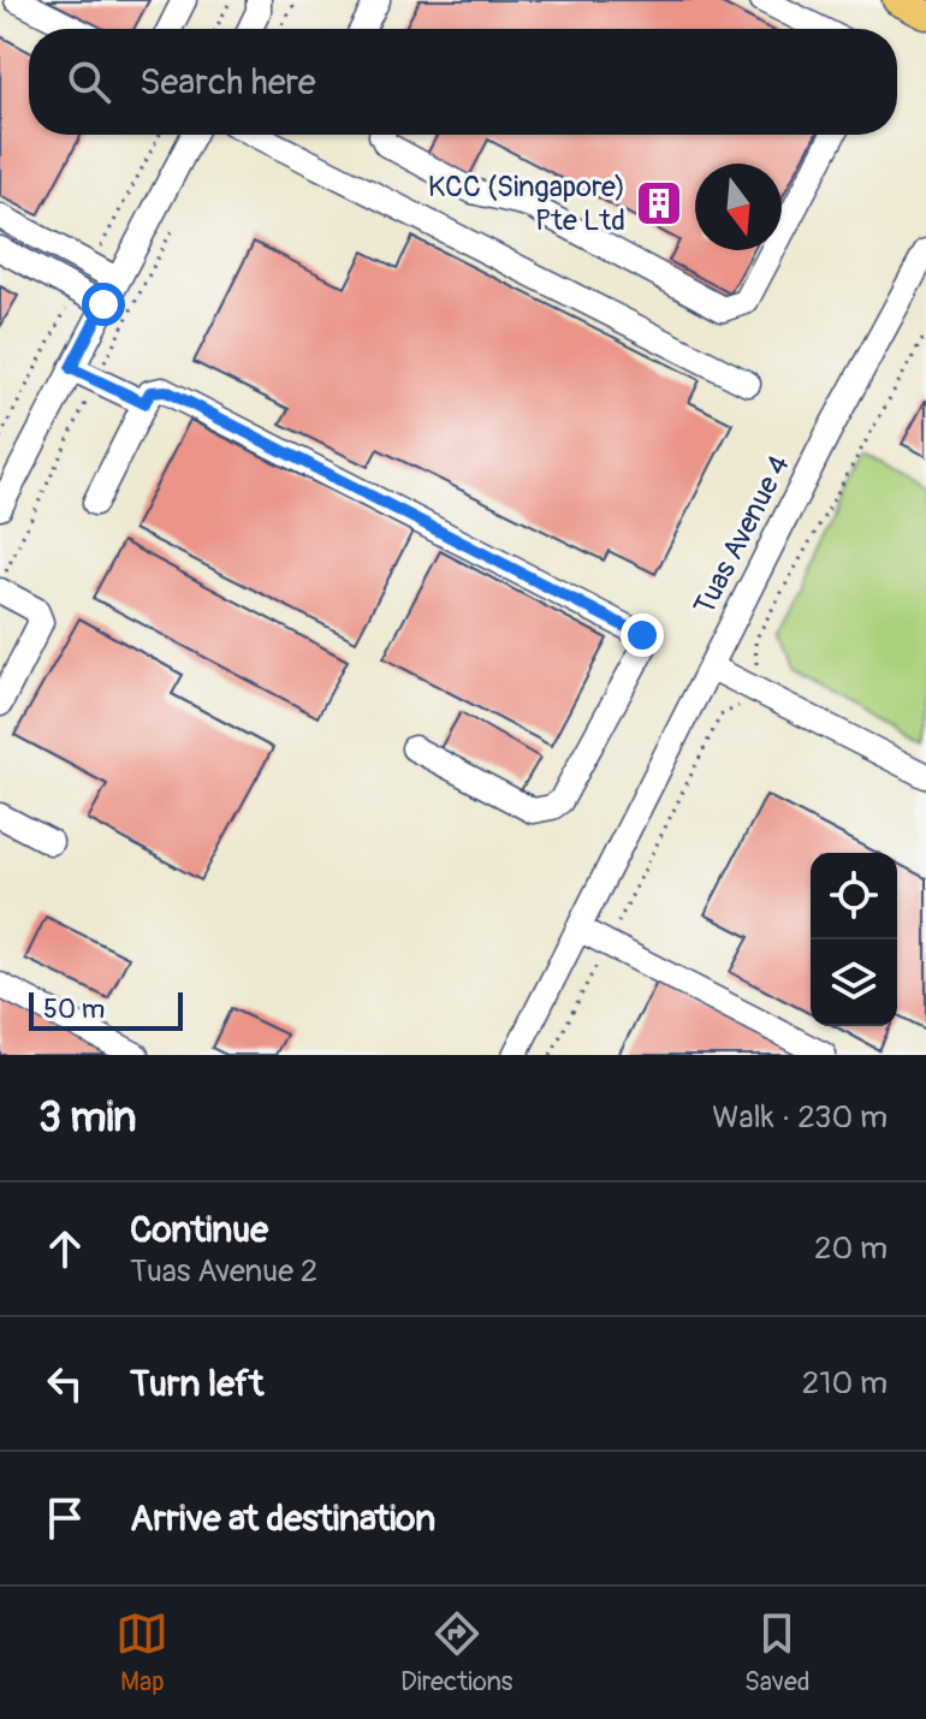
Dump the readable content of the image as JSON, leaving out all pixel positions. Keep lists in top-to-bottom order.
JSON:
{
  "streets": {
    "street": ["Tuas Avenue 4"]
  },
  "places": {
    "building": ["KCC (Singapore) Pte Ltd"]
  },
  "scale_bar": "50 m",
  "north": "bottom",
  "page": {
    "search": "Search here",
    "scale": "50 m",
    "heading": ["3 min", "Walk · 230 m"],
    "list": [
      ["Continue", "Tuas Avenue 2", "20 m"],
      ["Turn left", "210 m"],
      "Arrive at destination"
    ],
    "nav": ["Map", "Directions", "Saved"]
  }
}
